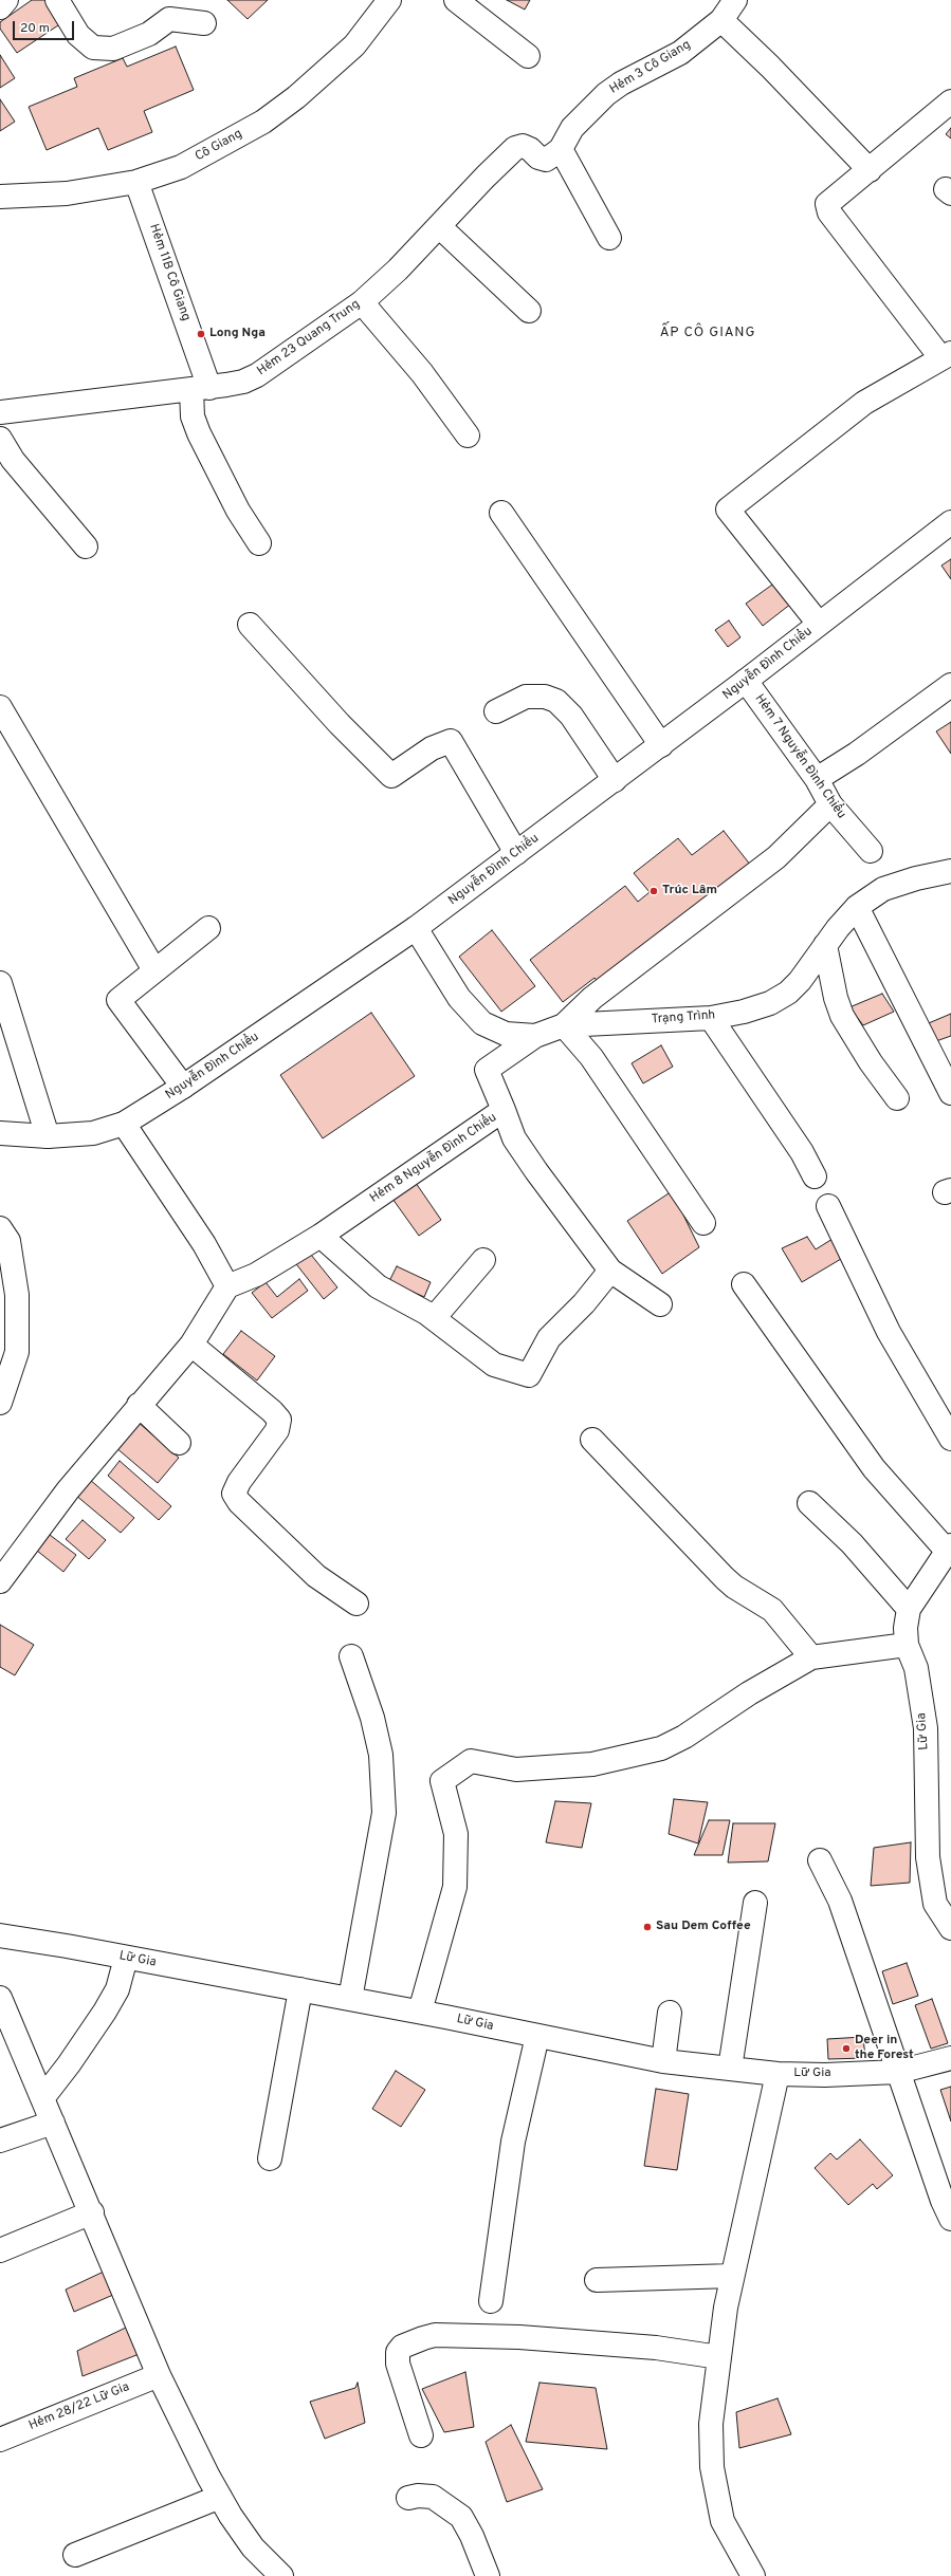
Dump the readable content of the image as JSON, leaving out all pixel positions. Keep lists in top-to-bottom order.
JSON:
{
  "streets": {
    "street": [
      "Hẻm 3 Cô Giang",
      "Cô Giang",
      "Hẻm 11B Cô Giang",
      "Hẻm 23 Quang Trung",
      "Nguyễn Đình Chiểu",
      "Hẻm 7 Nguyễn Đình Chiểu",
      "Trạng Trình",
      "Hẻm 8 Nguyễn Đình Chiểu",
      "Lữ Gia",
      "Hẻm 28/22 Lữ Gia"
    ]
  },
  "crossings": [
    ["Hẻm 3 Cô Giang", "Hẻm 23 Quang Trung"],
    ["Cô Giang", "Hẻm 11B Cô Giang"],
    ["Hẻm 11B Cô Giang", "Hẻm 23 Quang Trung"],
    ["Nguyễn Đình Chiểu", "Hẻm 7 Nguyễn Đình Chiểu"],
    ["Nguyễn Đình Chiểu", "Trạng Trình"],
    ["Trạng Trình", "Hẻm 8 Nguyễn Đình Chiểu"]
  ],
  "districts": ["ẤP CÔ GIANG"],
  "places": [
    "Long Nga",
    "Trúc Lâm",
    "Sau Dem Coffee",
    "Deer in the Forest"
  ],
  "scale_bar": "20 m"
}
